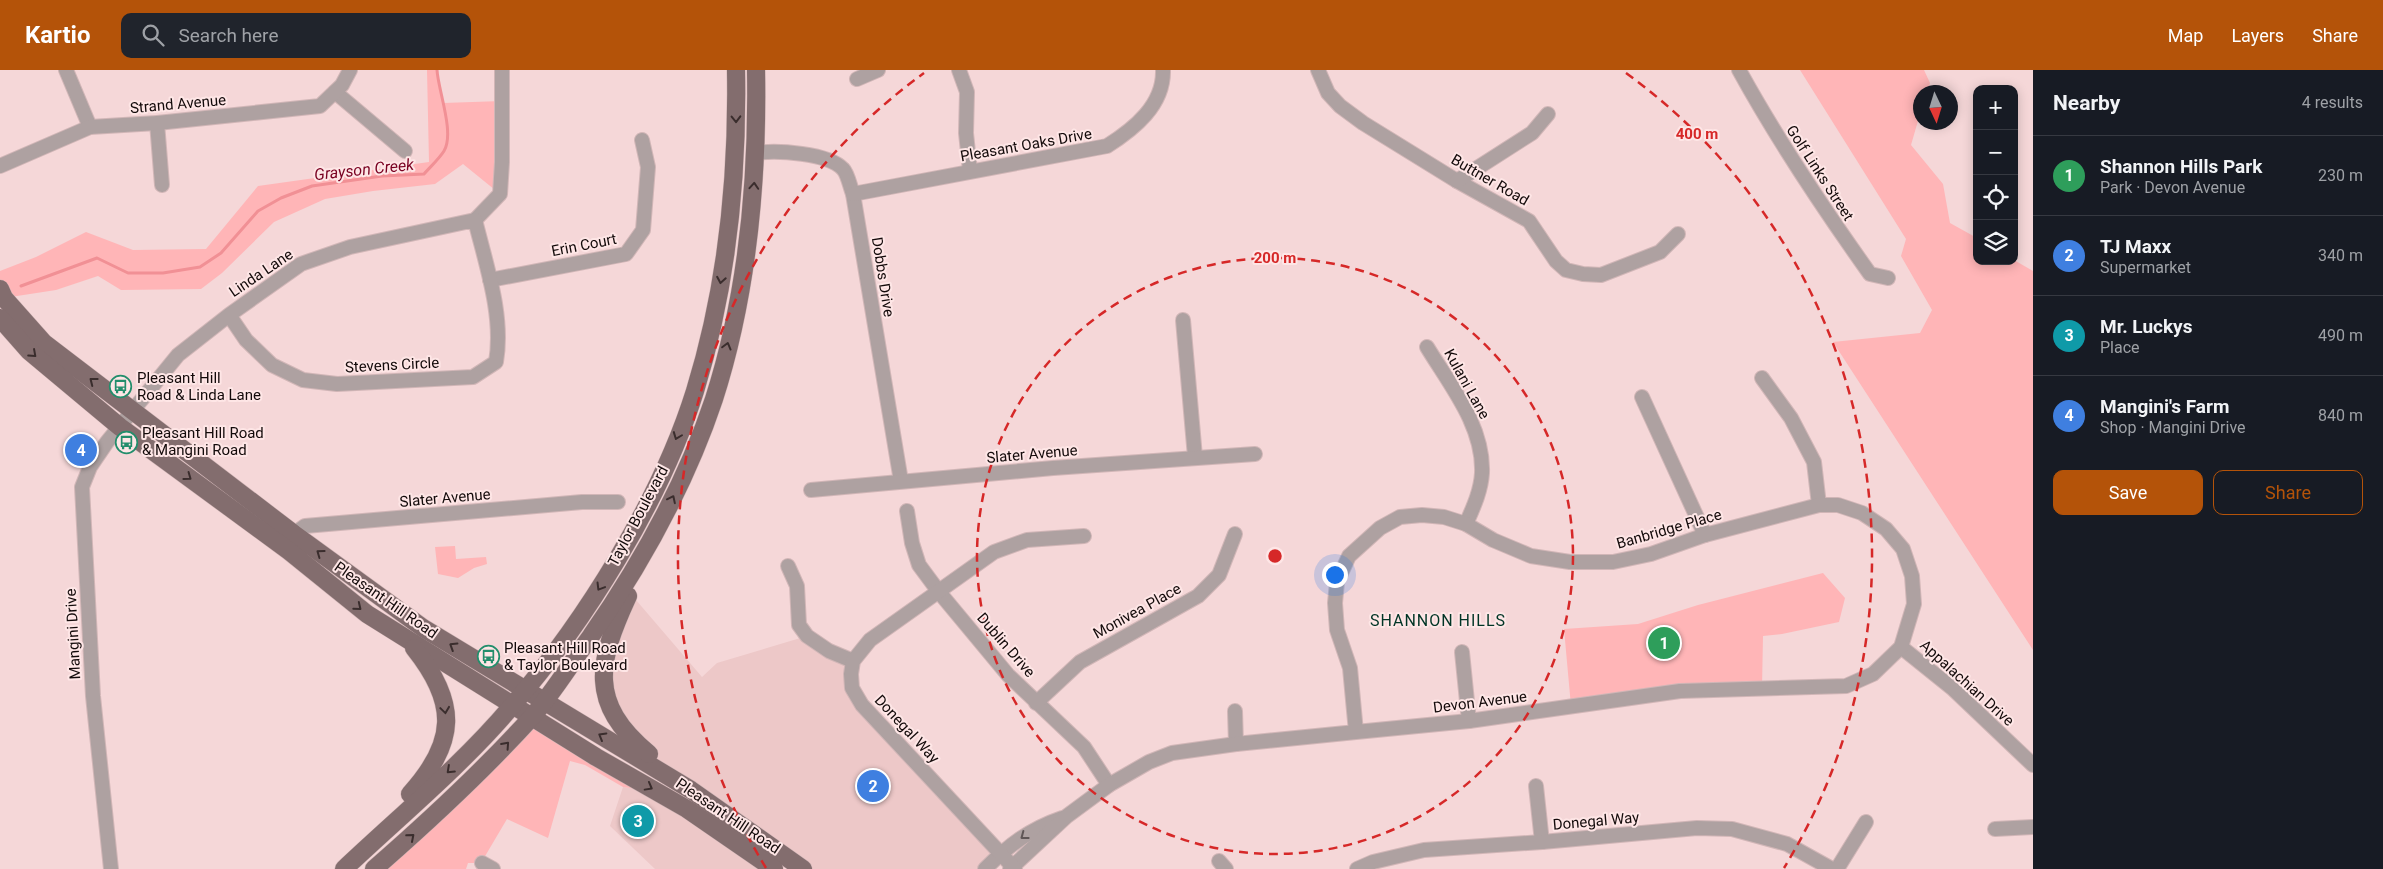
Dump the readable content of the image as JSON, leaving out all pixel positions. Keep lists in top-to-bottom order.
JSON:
{
  "streets": {
    "main road": ["Taylor Boulevard", "Pleasant Hill Road"],
    "street": [
      "Strand Avenue",
      "Pleasant Oaks Drive",
      "Golf Links Street",
      "Buttner Road",
      "Erin Court",
      "Linda Lane",
      "Dobbs Drive",
      "Stevens Circle",
      "Kulani Lane",
      "Slater Avenue",
      "Banbridge Place",
      "Monivea Place",
      "Mangini Drive",
      "Dublin Drive",
      "Appalachian Drive",
      "Devon Avenue",
      "Donegal Way"
    ]
  },
  "crossings": [
    ["Pleasant Oaks Drive", "Dobbs Drive"],
    ["Erin Court", "Stevens Circle"],
    ["Linda Lane", "Stevens Circle"],
    ["Linda Lane", "Pleasant Hill Road"],
    ["Linda Lane", "Mangini Drive"],
    ["Dobbs Drive", "Slater Avenue"],
    ["Dobbs Drive", "Taylor Boulevard"],
    ["Kulani Lane", "Banbridge Place"],
    ["Slater Avenue", "Pleasant Hill Road"],
    ["Taylor Boulevard", "Pleasant Hill Road"],
    ["Banbridge Place", "Appalachian Drive"],
    ["Banbridge Place", "Devon Avenue"],
    ["Pleasant Hill Road", "Mangini Drive"],
    ["Monivea Place", "Dublin Drive"],
    ["Dublin Drive", "Devon Avenue"],
    ["Appalachian Drive", "Devon Avenue"],
    ["Devon Avenue", "Donegal Way"]
  ],
  "districts": ["SHANNON HILLS"],
  "water": ["Grayson Creek"],
  "places": {
    "bus stop": ["Pleasant Hill Road & Linda Lane", "Pleasant Hill Road & Mangini Road", "Pleasant Hill Road & Taylor Boulevard"]
  },
  "north": "bottom",
  "page": {
    "header": "Kartio",
    "search": "Search here",
    "nav": ["Map", "Layers", "Share"],
    "heading": ["Nearby", "4 results"],
    "map_buttons": ["+", "−"],
    "list": [
      {
        "mark": "1",
        "name": "Shannon Hills Park",
        "note": "Park · Devon Avenue",
        "value": "230 m"
      },
      {
        "mark": "2",
        "name": "TJ Maxx",
        "note": "Supermarket",
        "value": "340 m"
      },
      {
        "mark": "3",
        "name": "Mr. Luckys",
        "note": "Place",
        "value": "490 m"
      },
      {
        "mark": "4",
        "name": "Mangini's Farm",
        "note": "Shop · Mangini Drive",
        "value": "840 m"
      }
    ],
    "pins": [
      "4",
      "1",
      "2",
      "3"
    ],
    "buttons": ["Save", "Share"]
  },
  "rings": ["400 m", "200 m"]
}
